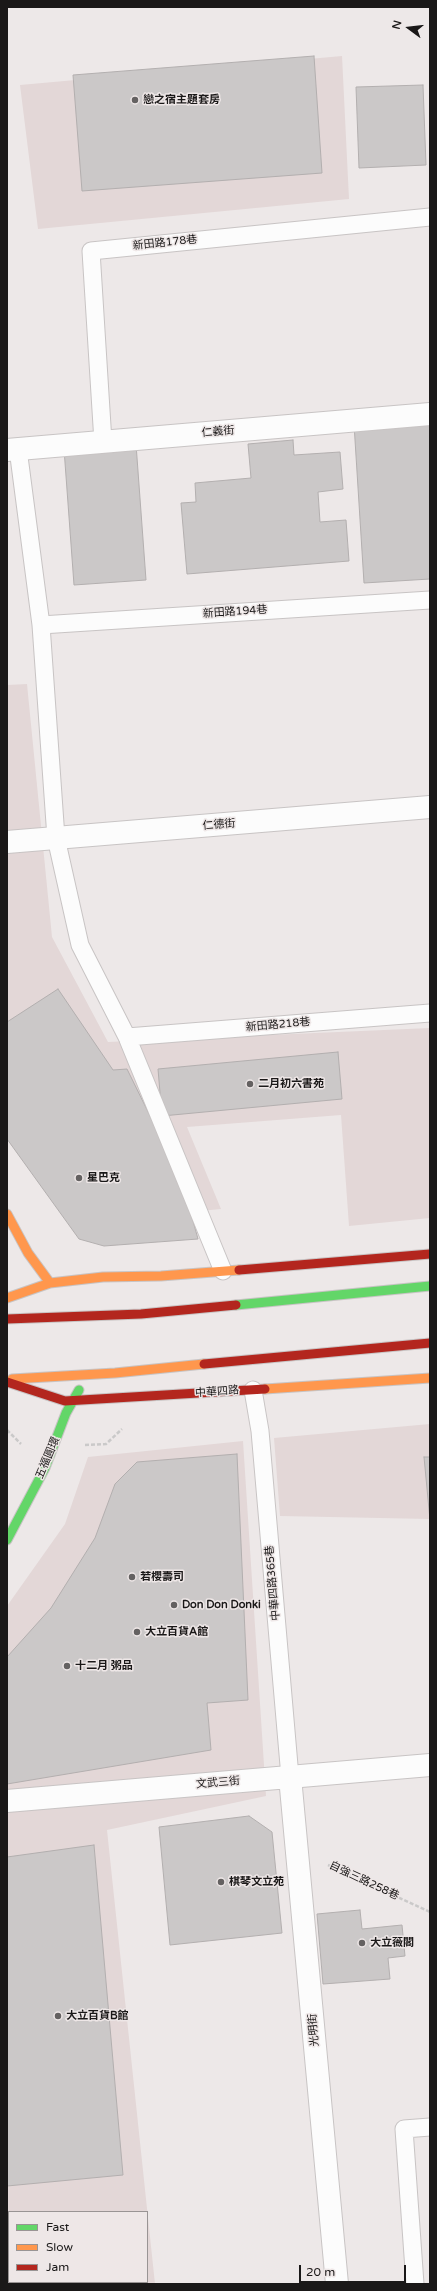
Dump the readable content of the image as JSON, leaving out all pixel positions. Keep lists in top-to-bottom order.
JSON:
{
  "streets": {
    "street": [
      "仁義街",
      "仁德街",
      "中華四路",
      "五福圓環",
      "文武三街",
      "光明街"
    ],
    "lane": [
      "新田路178巷",
      "新田路194巷",
      "新田路218巷",
      "中華四路365巷"
    ],
    "path": ["自強三路258巷"]
  },
  "crossings": [
    ["新田路178巷", "仁義街"],
    ["中華四路", "五福圓環"],
    ["中華四路", "中華四路365巷"],
    ["中華四路365巷", "文武三街"],
    ["中華四路365巷", "光明街"],
    ["文武三街", "光明街"],
    ["自強三路258巷", "光明街"]
  ],
  "places": [
    "戀之宿主題套房",
    "二月初六書苑",
    "星巴克",
    "若櫻壽司",
    "Don Don Donki",
    "大立百貨A館",
    "十二月 粥品",
    "棋琴文立苑",
    "大立薇閣",
    "大立百貨B館"
  ],
  "legend": ["Fast", "Slow", "Jam"],
  "scale_bar": "20 m",
  "north": "left"
}
